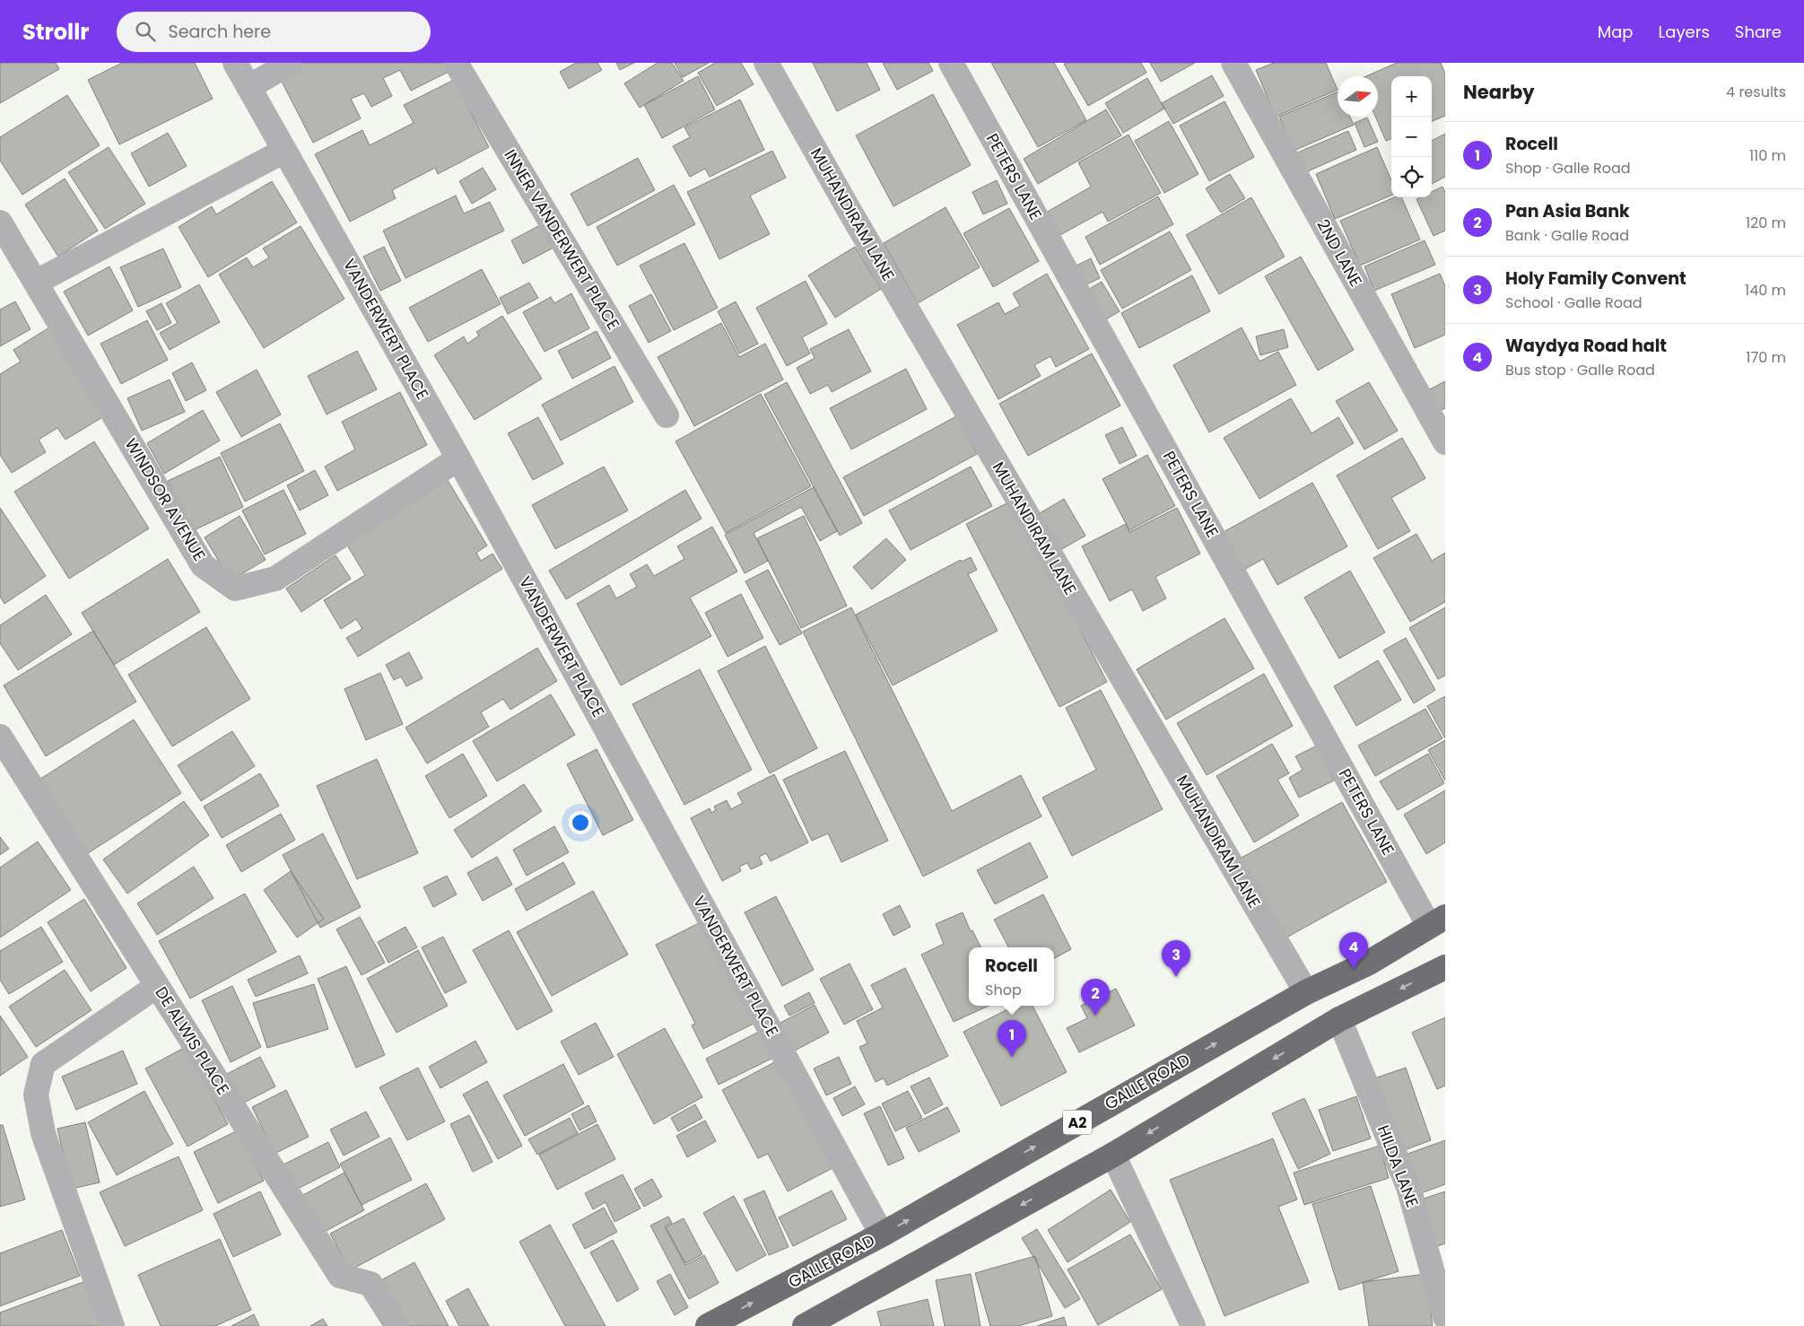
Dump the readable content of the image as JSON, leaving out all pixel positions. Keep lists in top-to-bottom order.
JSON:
{
  "streets": {
    "highway": ["GALLE ROAD", "A2"],
    "street": [
      "PETERS LANE",
      "MUHANDIRAM LANE",
      "INNER VANDERWERT PLACE",
      "2ND LANE",
      "VANDERWERT PLACE",
      "WINDSOR AVENUE",
      "DE ALWIS PLACE",
      "HILDA LANE"
    ]
  },
  "crossings": [
    ["PETERS LANE", "GALLE ROAD"],
    ["MUHANDIRAM LANE", "GALLE ROAD"],
    ["VANDERWERT PLACE", "WINDSOR AVENUE"],
    ["VANDERWERT PLACE", "GALLE ROAD"]
  ],
  "north": "right",
  "page": {
    "header": "Strollr",
    "search": "Search here",
    "nav": ["Map", "Layers", "Share"],
    "heading": ["Nearby", "4 results"],
    "map_buttons": ["+", "−"],
    "list": [
      {
        "mark": "1",
        "name": "Rocell",
        "note": "Shop · Galle Road",
        "value": "110 m"
      },
      {
        "mark": "2",
        "name": "Pan Asia Bank",
        "note": "Bank · Galle Road",
        "value": "120 m"
      },
      {
        "mark": "3",
        "name": "Holy Family Convent",
        "note": "School · Galle Road",
        "value": "140 m"
      },
      {
        "mark": "4",
        "name": "Waydya Road halt",
        "note": "Bus stop · Galle Road",
        "value": "170 m"
      }
    ],
    "pins": [
      "4",
      "3",
      "2",
      "1"
    ],
    "popup": ["Rocell", "Shop"]
  }
}
